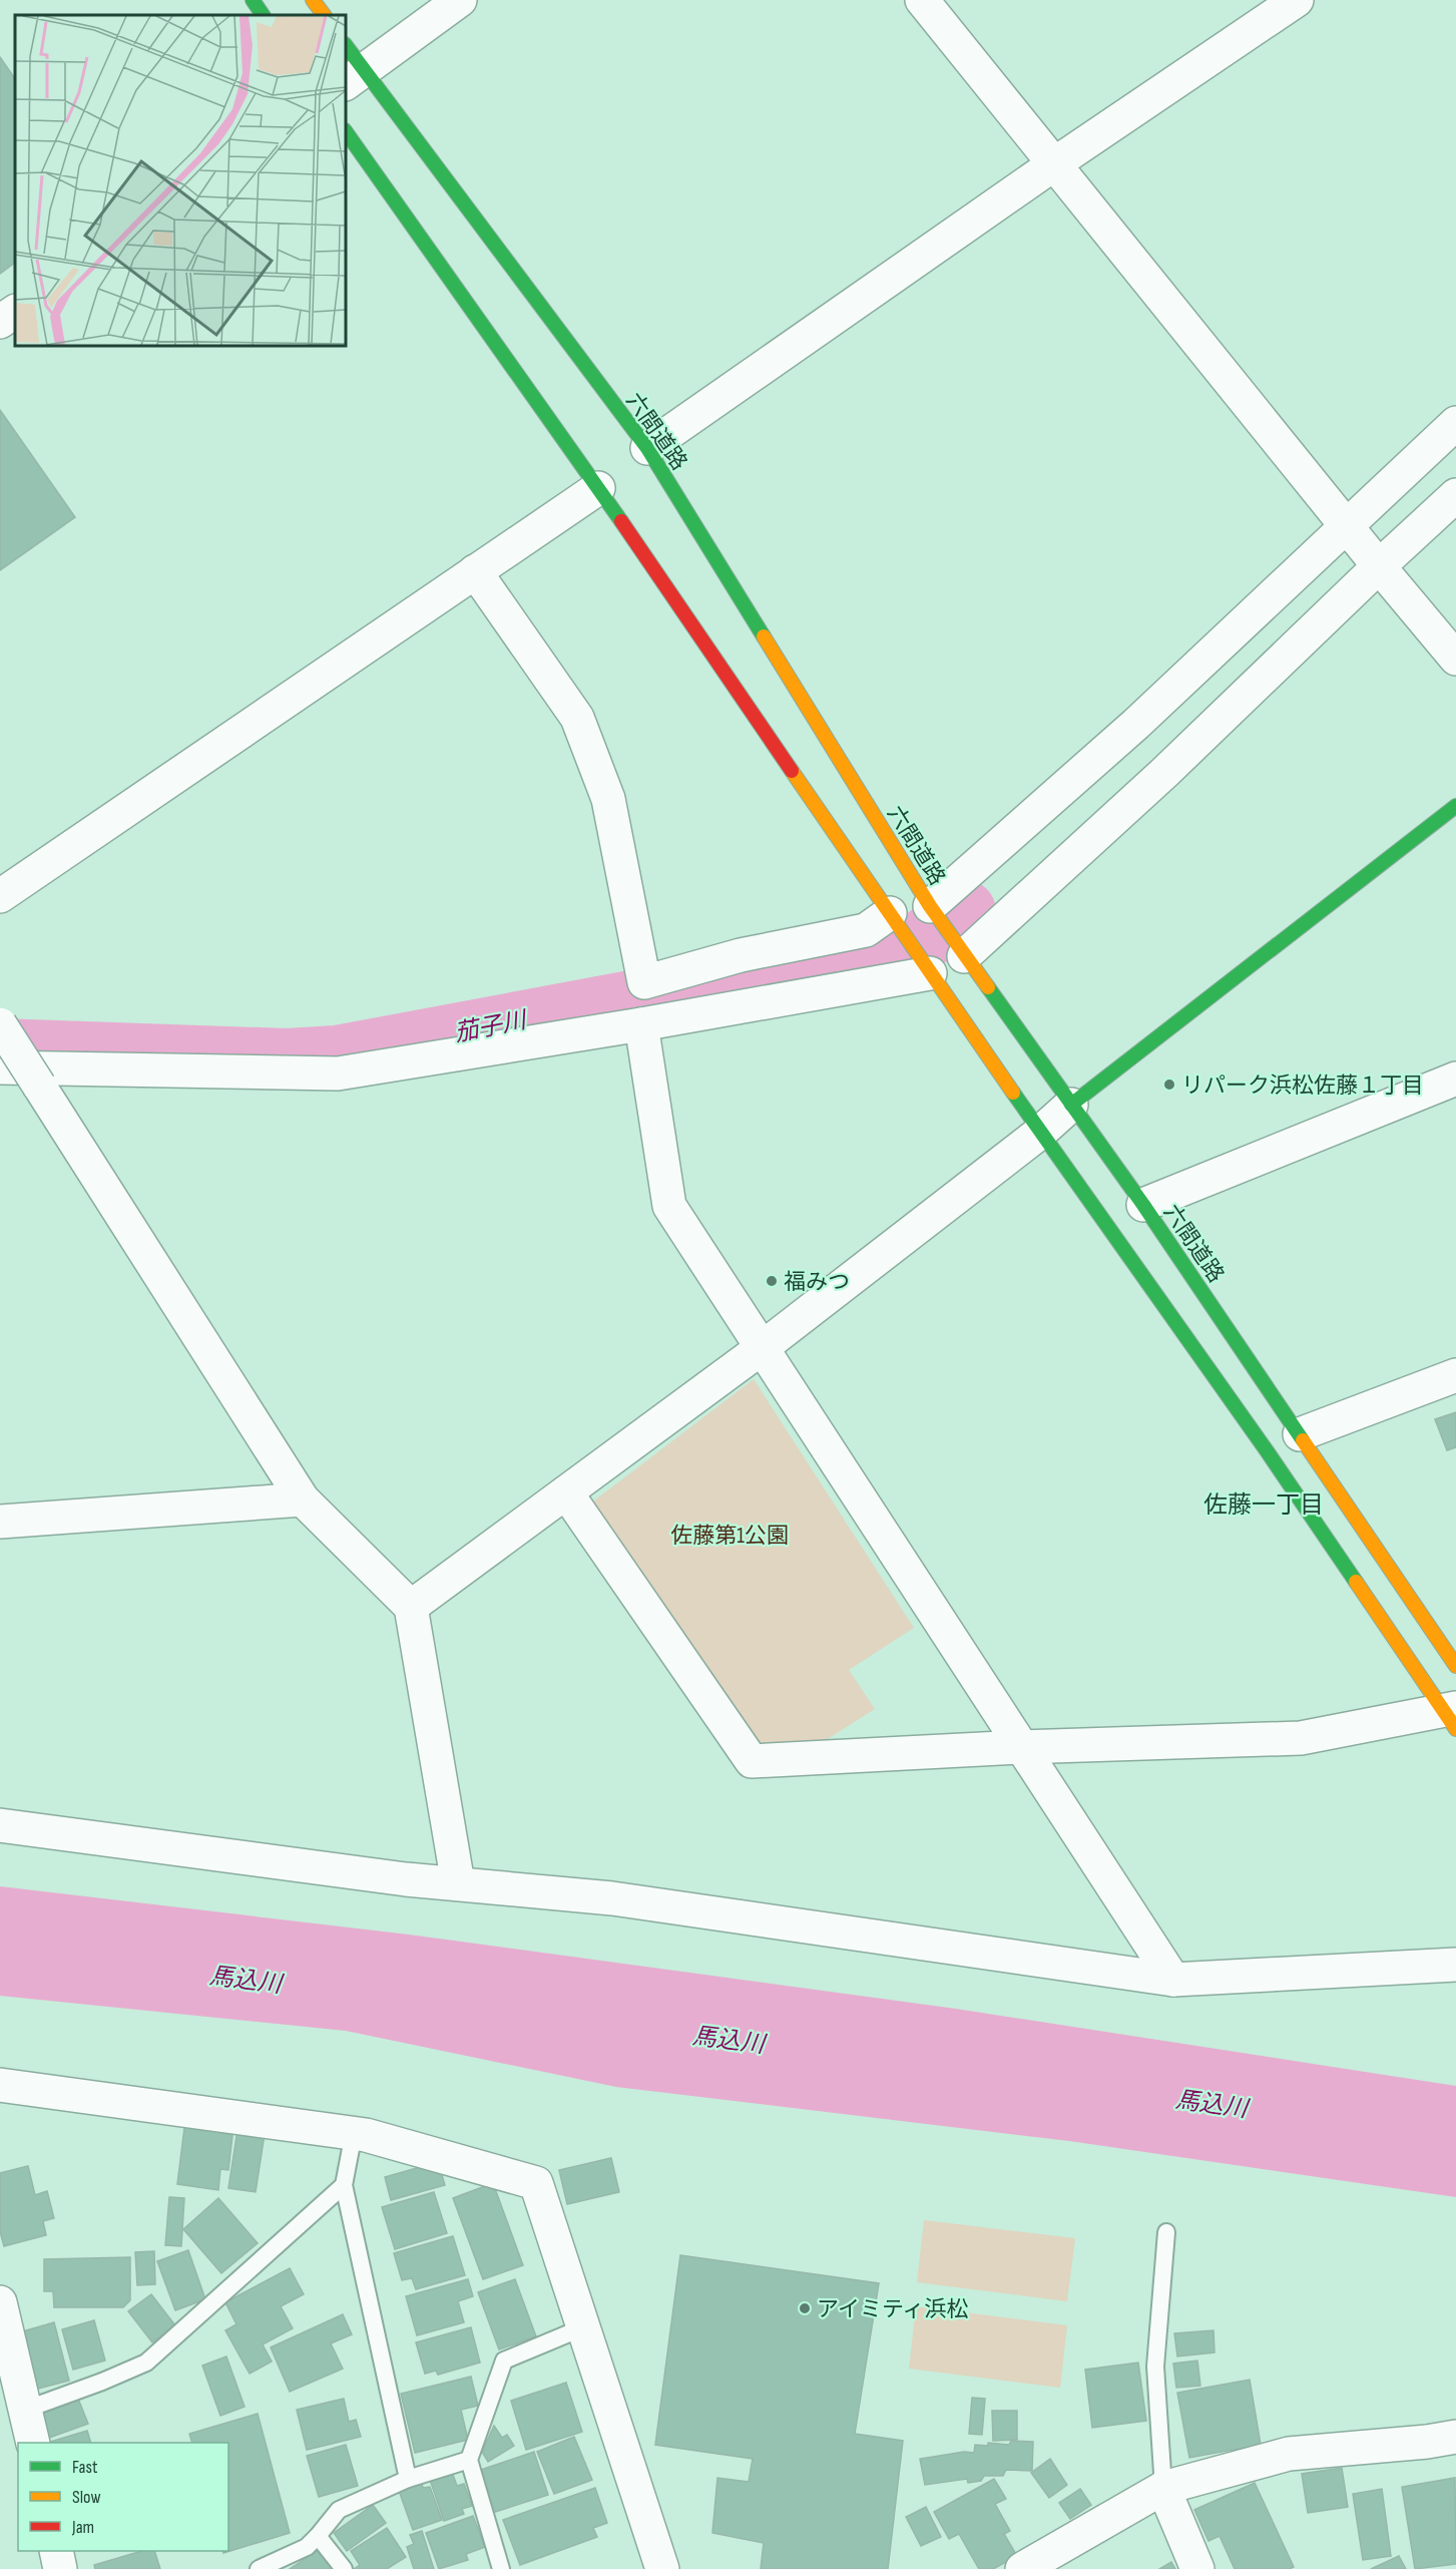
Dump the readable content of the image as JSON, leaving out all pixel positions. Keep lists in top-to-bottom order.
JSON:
{
  "streets": {
    "street": ["六間道路"]
  },
  "districts": ["佐藤一丁目"],
  "water": ["茄子川", "馬込川"],
  "parks": ["佐藤第1公園"],
  "places": ["リパーク浜松佐藤１丁目", "福みつ", "アイミティ浜松"],
  "legend": ["Fast", "Slow", "Jam"]
}
